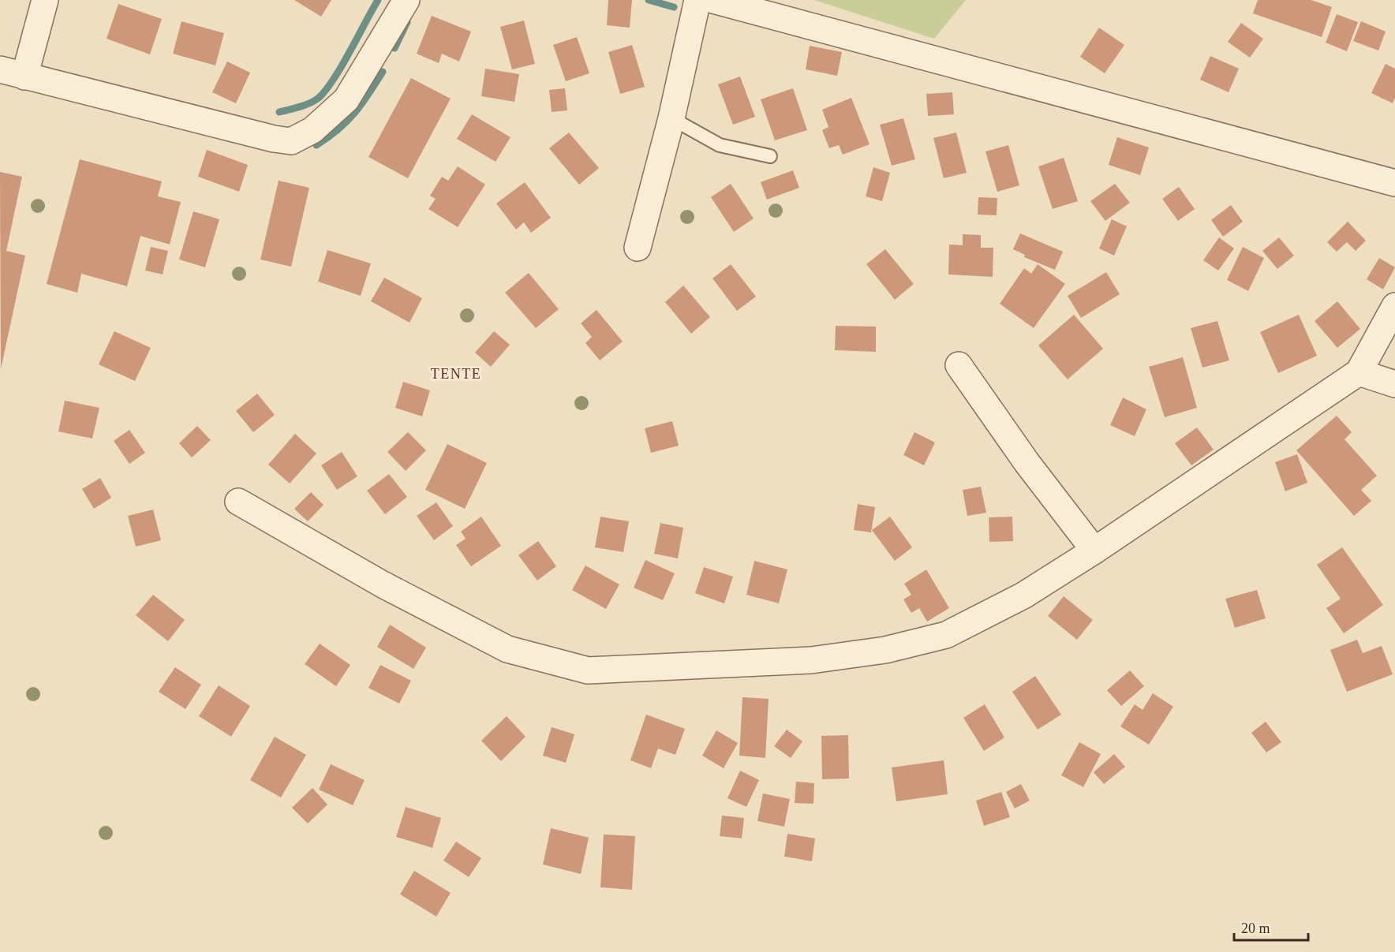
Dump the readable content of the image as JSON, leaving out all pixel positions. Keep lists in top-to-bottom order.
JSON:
{
  "districts": ["TENTE"],
  "scale_bar": "20 m"
}
